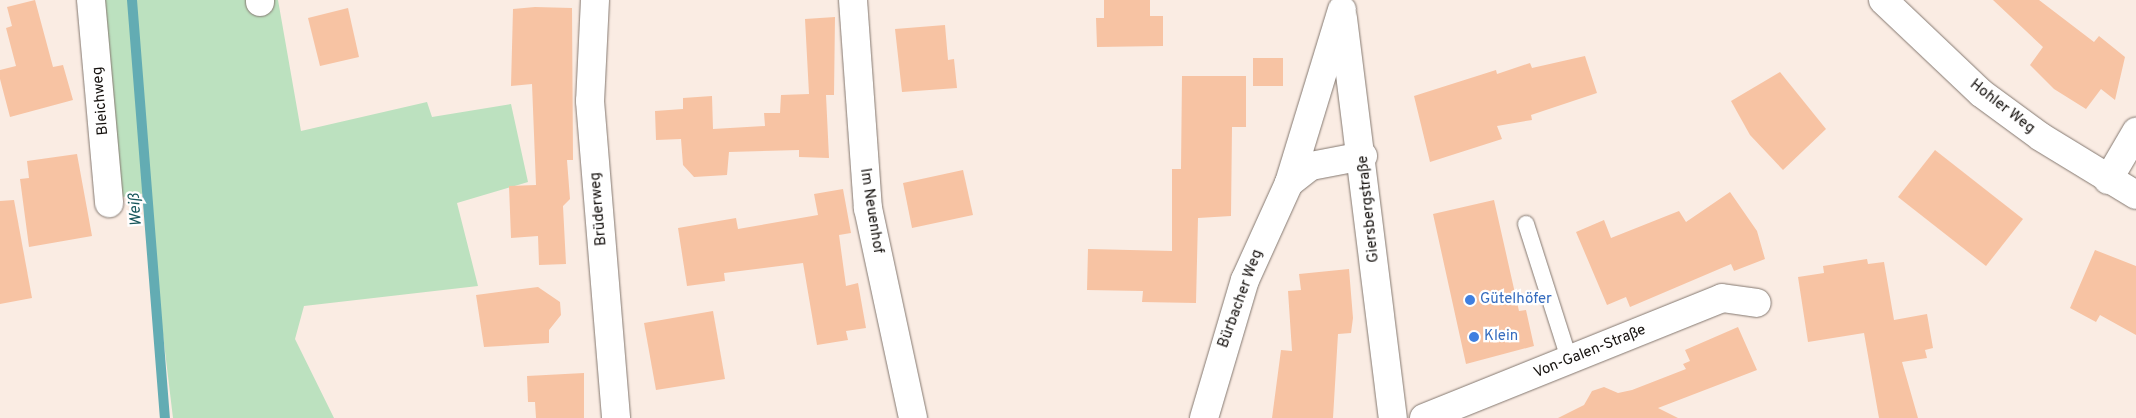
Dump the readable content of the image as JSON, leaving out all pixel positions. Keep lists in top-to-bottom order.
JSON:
{
  "streets": {
    "street": [
      "Bleichweg",
      "Hohler Weg",
      "Brüderweg",
      "Giersbergstraße",
      "Im Neuenhof",
      "Bürbacher Weg",
      "Von-Galen-Straße"
    ]
  },
  "crossings": [
    ["Giersbergstraße", "Bürbacher Weg"]
  ],
  "water": ["Weiß"],
  "places": ["Gütelhöfer", "Klein"]
}
